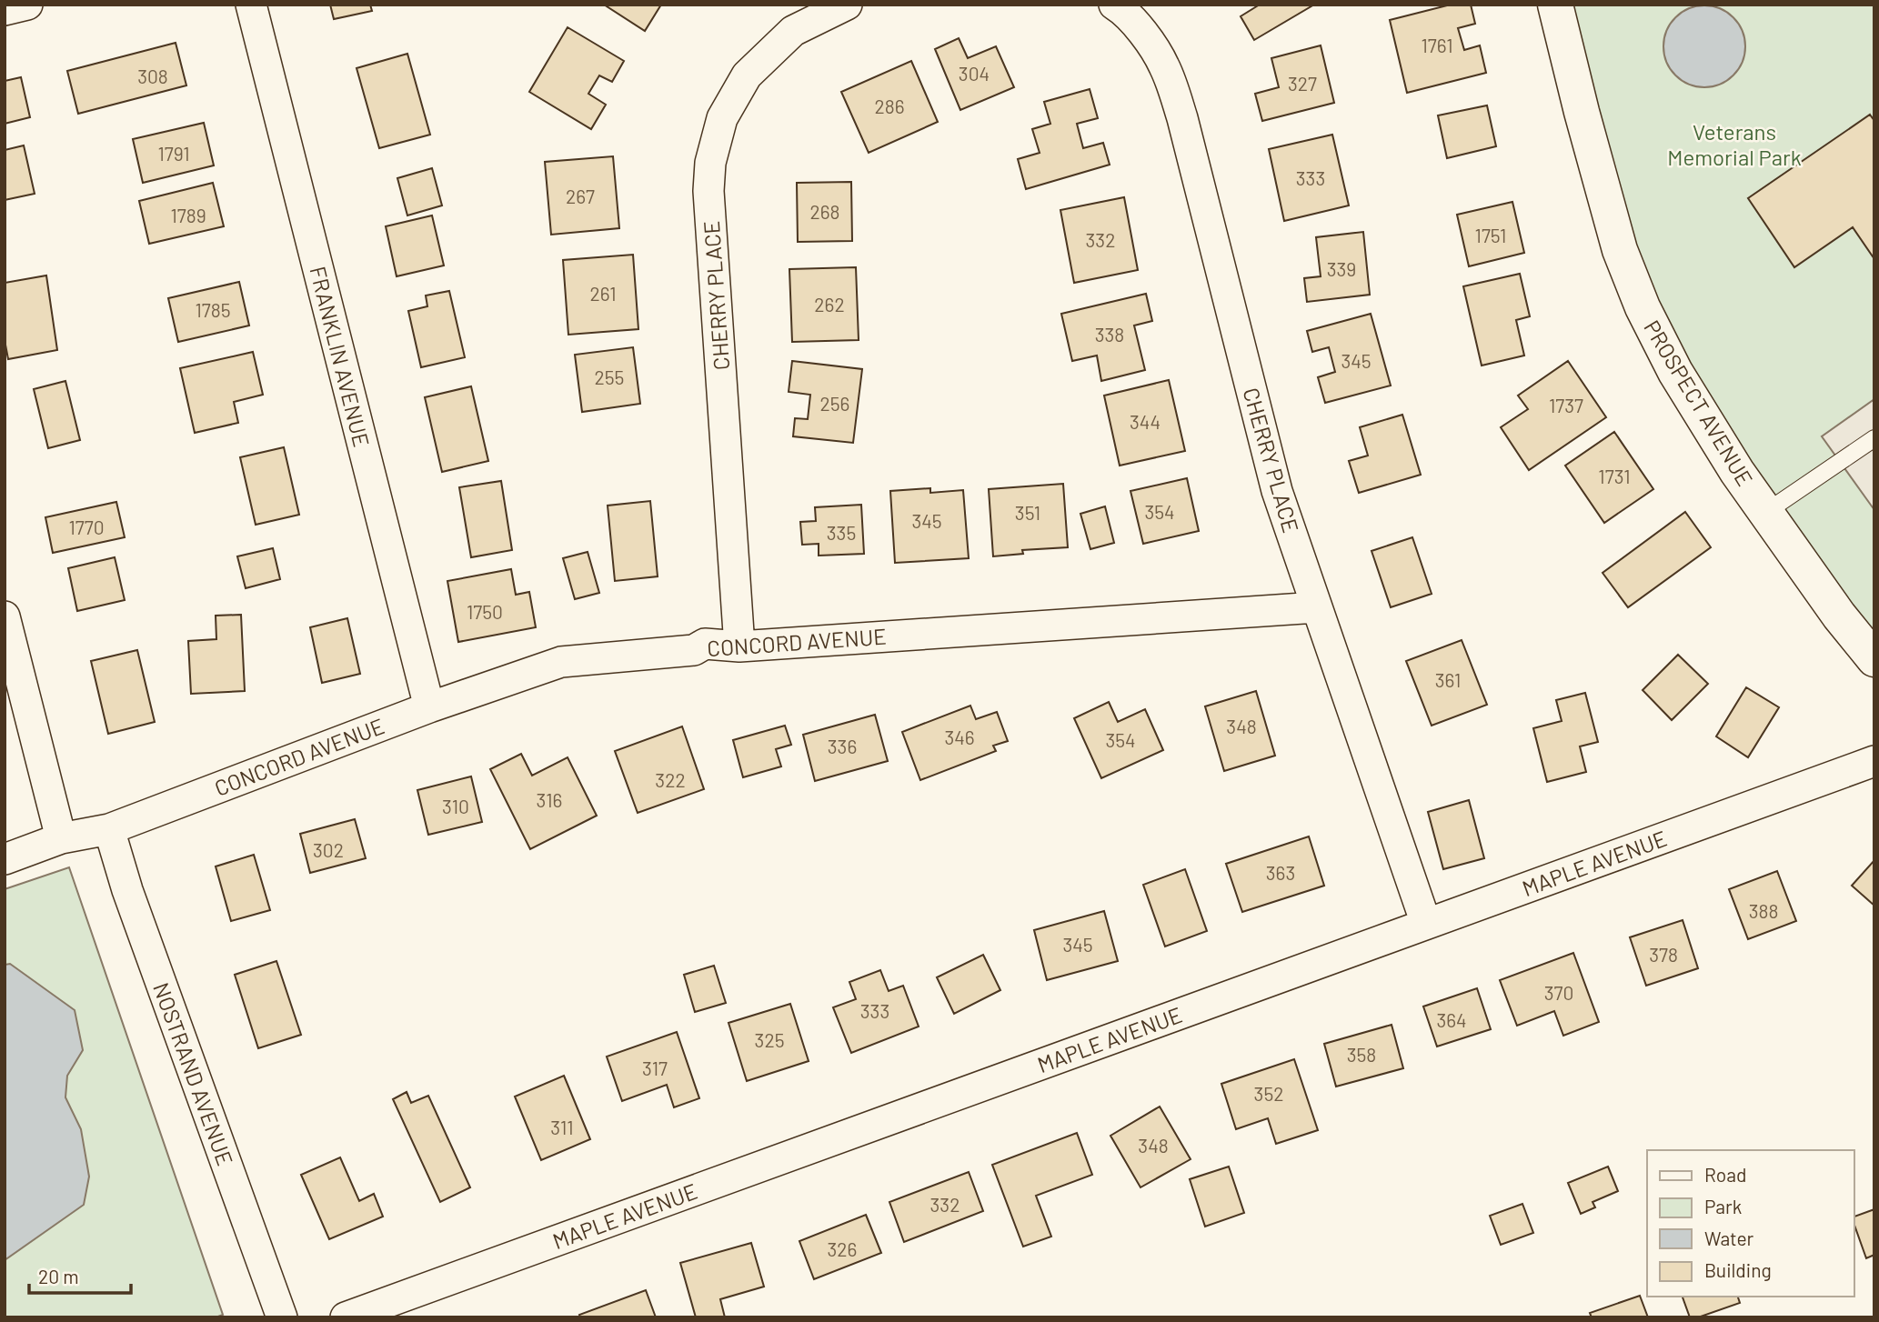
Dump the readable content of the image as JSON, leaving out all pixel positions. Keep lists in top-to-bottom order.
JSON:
{
  "streets": {
    "street": [
      "CHERRY PLACE",
      "FRANKLIN AVENUE",
      "PROSPECT AVENUE",
      "CONCORD AVENUE",
      "MAPLE AVENUE",
      "NOSTRAND AVENUE"
    ]
  },
  "crossings": [
    ["CHERRY PLACE", "CONCORD AVENUE"],
    ["CHERRY PLACE", "MAPLE AVENUE"],
    ["FRANKLIN AVENUE", "CONCORD AVENUE"],
    ["CONCORD AVENUE", "NOSTRAND AVENUE"]
  ],
  "parks": ["Veterans Memorial Park"],
  "house_numbers": [
    "1761",
    "304",
    "308",
    "327",
    "286",
    "1791",
    "333",
    "267",
    "268",
    "1789",
    "1751",
    "332",
    "339",
    "261",
    "262",
    "1785",
    "338",
    "345",
    "255",
    "256",
    "1737",
    "344",
    "1731",
    "354",
    "351",
    "345",
    "1770",
    "335",
    "1750",
    "361",
    "348",
    "346",
    "354",
    "336",
    "322",
    "316",
    "310",
    "302",
    "363",
    "388",
    "345",
    "378",
    "370",
    "333",
    "364",
    "325",
    "358",
    "317",
    "352",
    "311",
    "348",
    "332",
    "326"
  ],
  "legend": [
    "Road",
    "Park",
    "Water",
    "Building"
  ],
  "scale_bar": "20 m"
}
